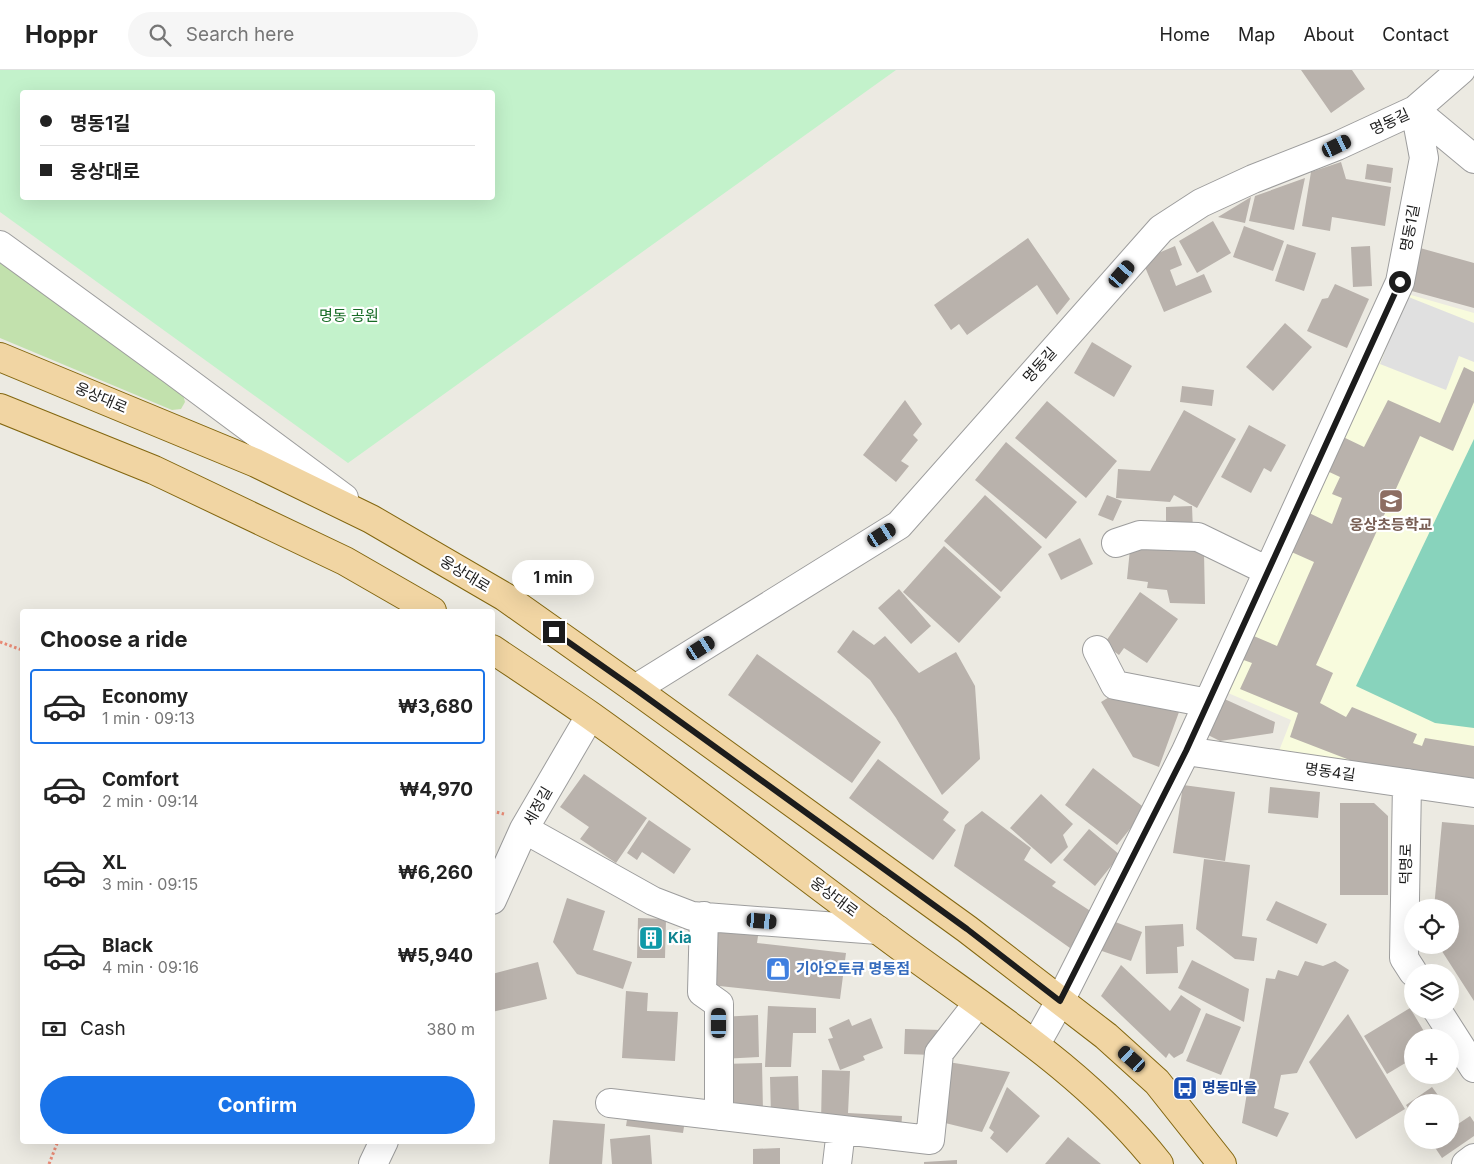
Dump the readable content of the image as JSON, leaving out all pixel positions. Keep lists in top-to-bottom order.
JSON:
{
  "streets": {
    "main road": ["웅상대로"],
    "street": [
      "명동길",
      "명동1길",
      "명동4길",
      "세정길",
      "덕명로"
    ]
  },
  "crossings": [
    ["명동길", "명동1길"],
    ["명동길", "웅상대로"],
    ["명동1길", "웅상대로"],
    ["명동1길", "명동4길"],
    ["웅상대로", "세정길"],
    ["명동4길", "덕명로"]
  ],
  "parks": ["명동 공원"],
  "places": {
    "school or university": ["웅상초등학교"],
    "building": ["Kia"],
    "shop": ["기아오토큐 명동점"],
    "bus stop": ["명동마을"]
  },
  "page": {
    "header": "Hoppr",
    "search": "Search here",
    "nav": [
      "Home",
      "Map",
      "About",
      "Contact"
    ],
    "banner": ["명동1길", "웅상대로"],
    "bubble": "1 min",
    "heading": "Choose a ride",
    "list": [
      {
        "name": "Economy",
        "note": "1 min · 09:13",
        "value": "₩3,680"
      },
      {
        "name": "Comfort",
        "note": "2 min · 09:14",
        "value": "₩4,970"
      },
      {
        "name": "XL",
        "note": "3 min · 09:15",
        "value": "₩6,260"
      },
      {
        "name": "Black",
        "note": "4 min · 09:16",
        "value": "₩5,940"
      }
    ],
    "map_buttons": ["+", "−"],
    "pay": ["Cash", "380 m"],
    "buttons": "Confirm"
  }
}
